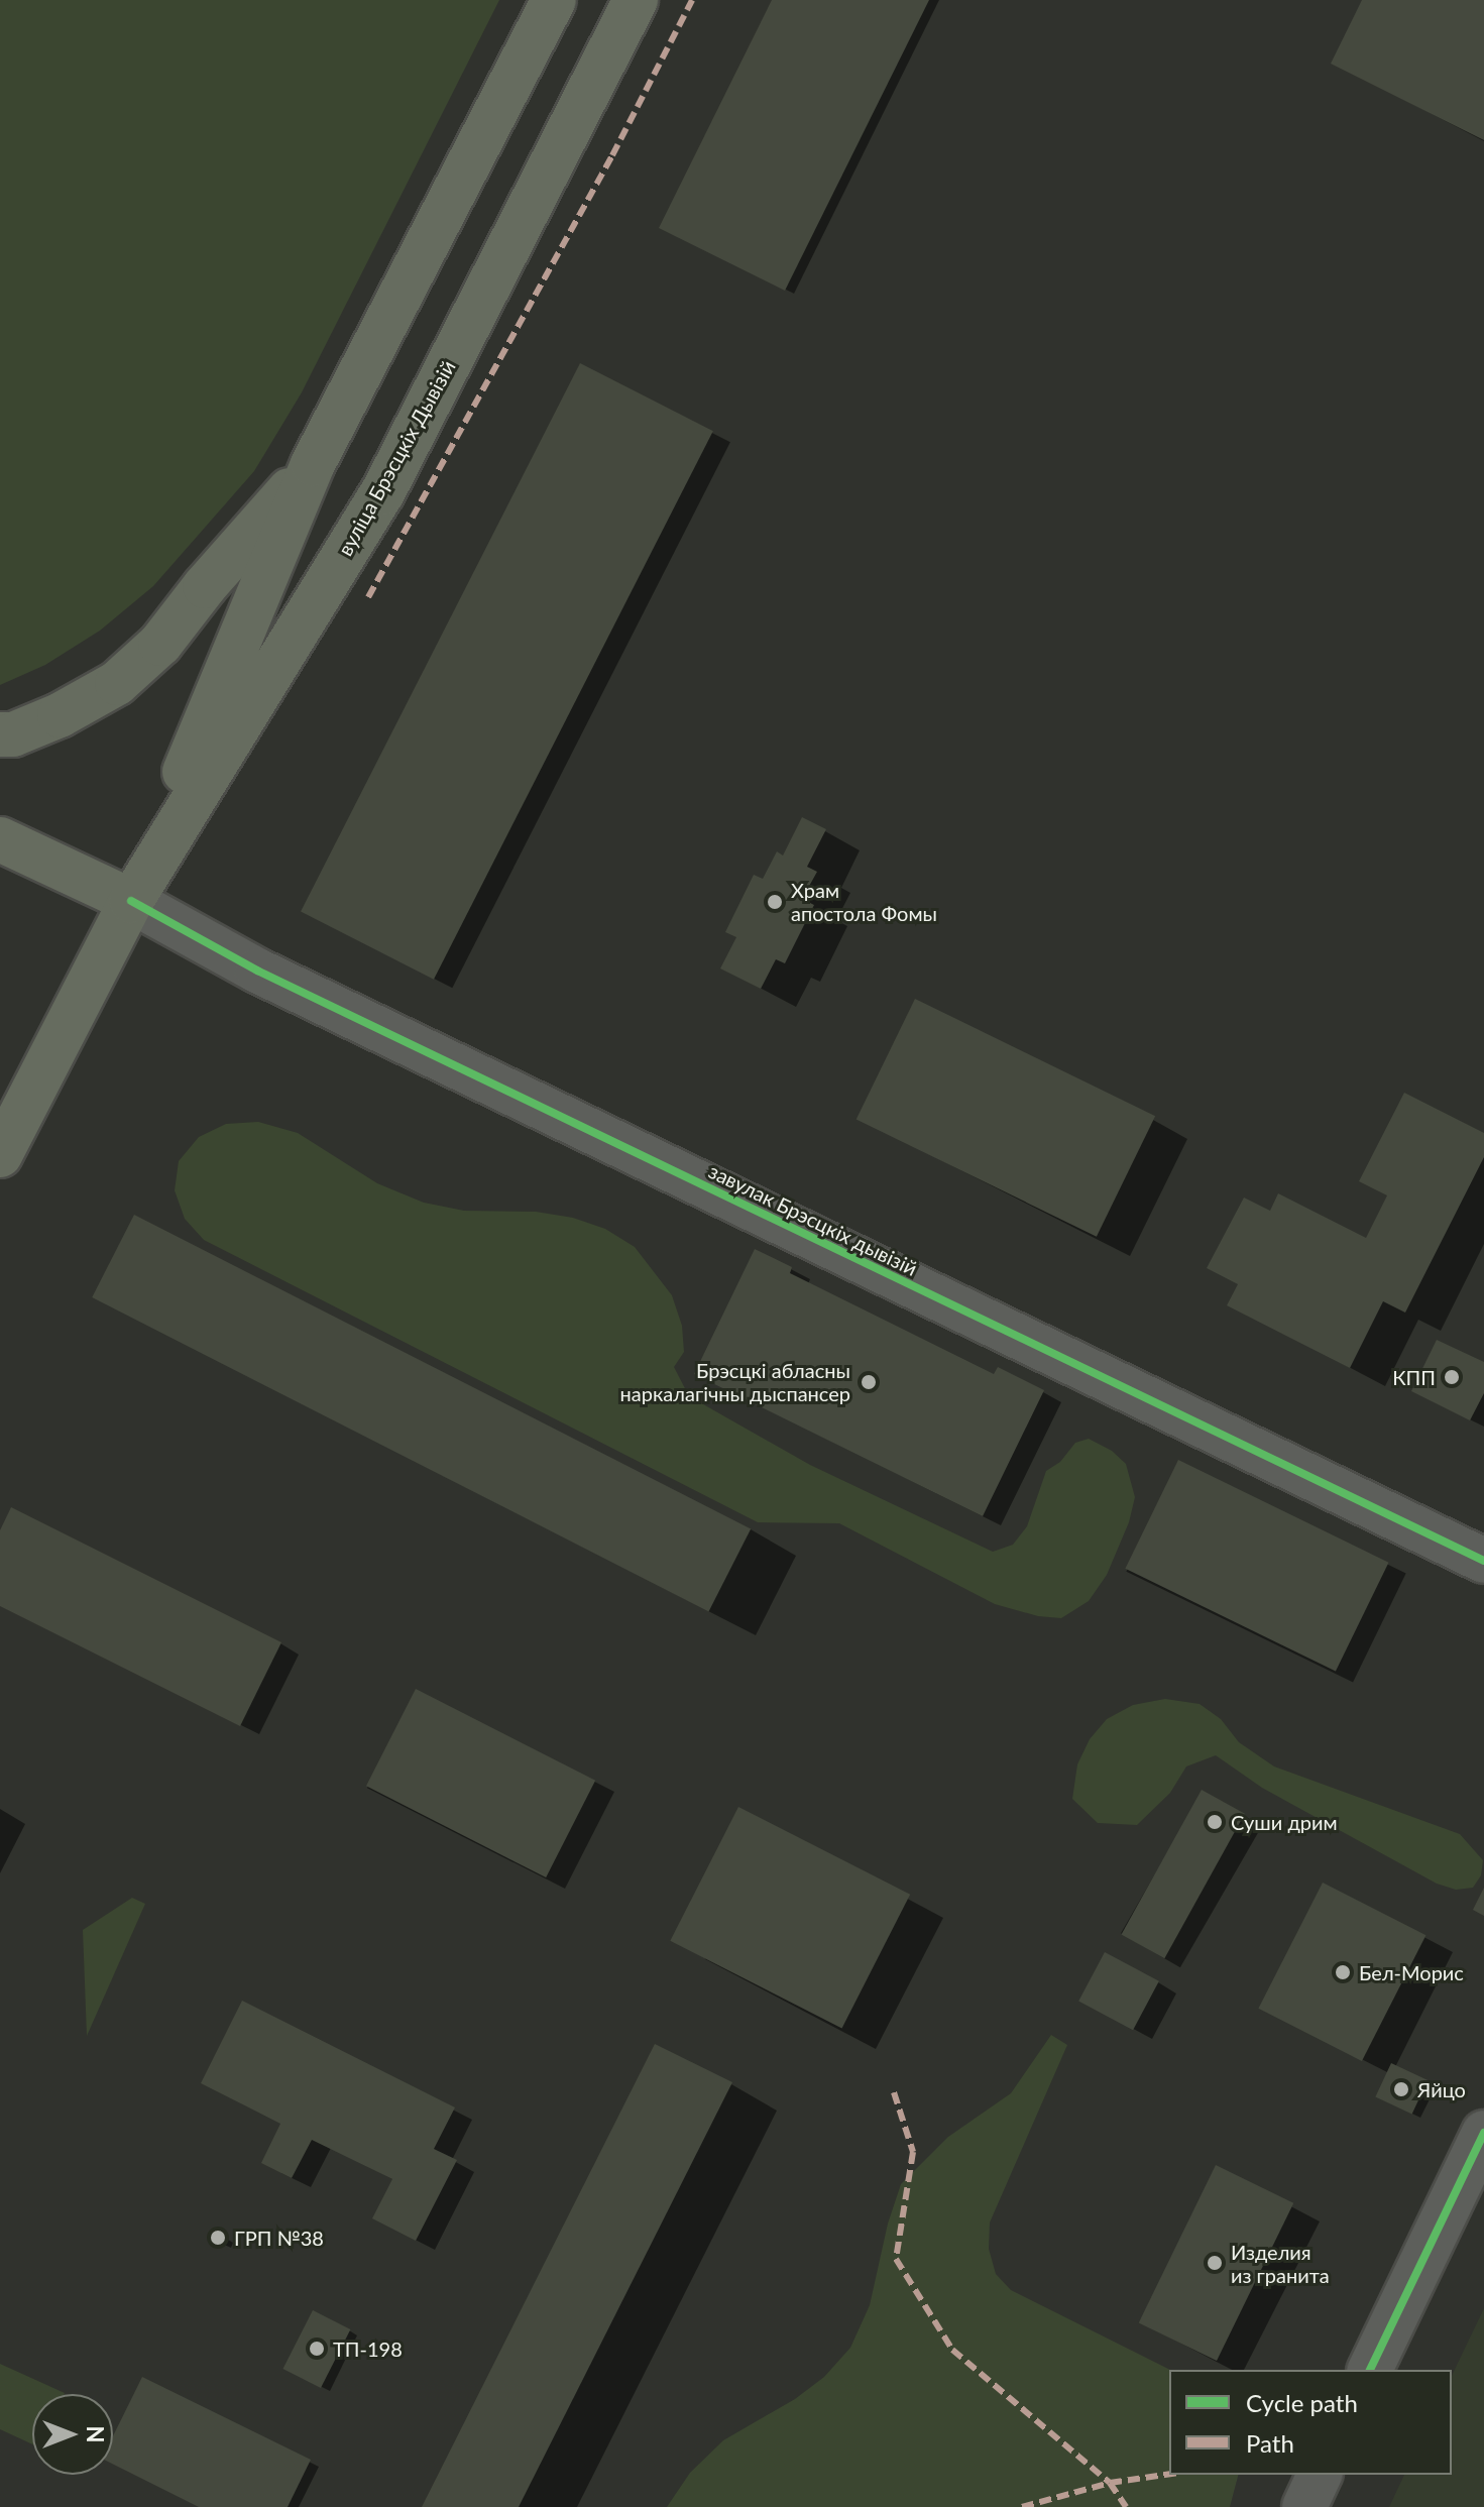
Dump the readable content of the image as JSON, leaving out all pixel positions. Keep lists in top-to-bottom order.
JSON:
{
  "streets": {
    "main road": ["вуліца Брэсцкіх Дывізій", "завулак Брэсцкіх дывізій"]
  },
  "crossings": [
    ["вуліца Брэсцкіх Дывізій", "завулак Брэсцкіх дывізій"]
  ],
  "places": [
    "Храм апостола Фомы",
    "КПП",
    "Брэсцкі абласны наркалагічны дыспансер",
    "Суши дрим",
    "Бел-Морис",
    "Яйцо",
    "ГРП №38",
    "Изделия из гранита",
    "ТП-198"
  ],
  "legend": ["Cycle path", "Path"],
  "north": "right"
}
